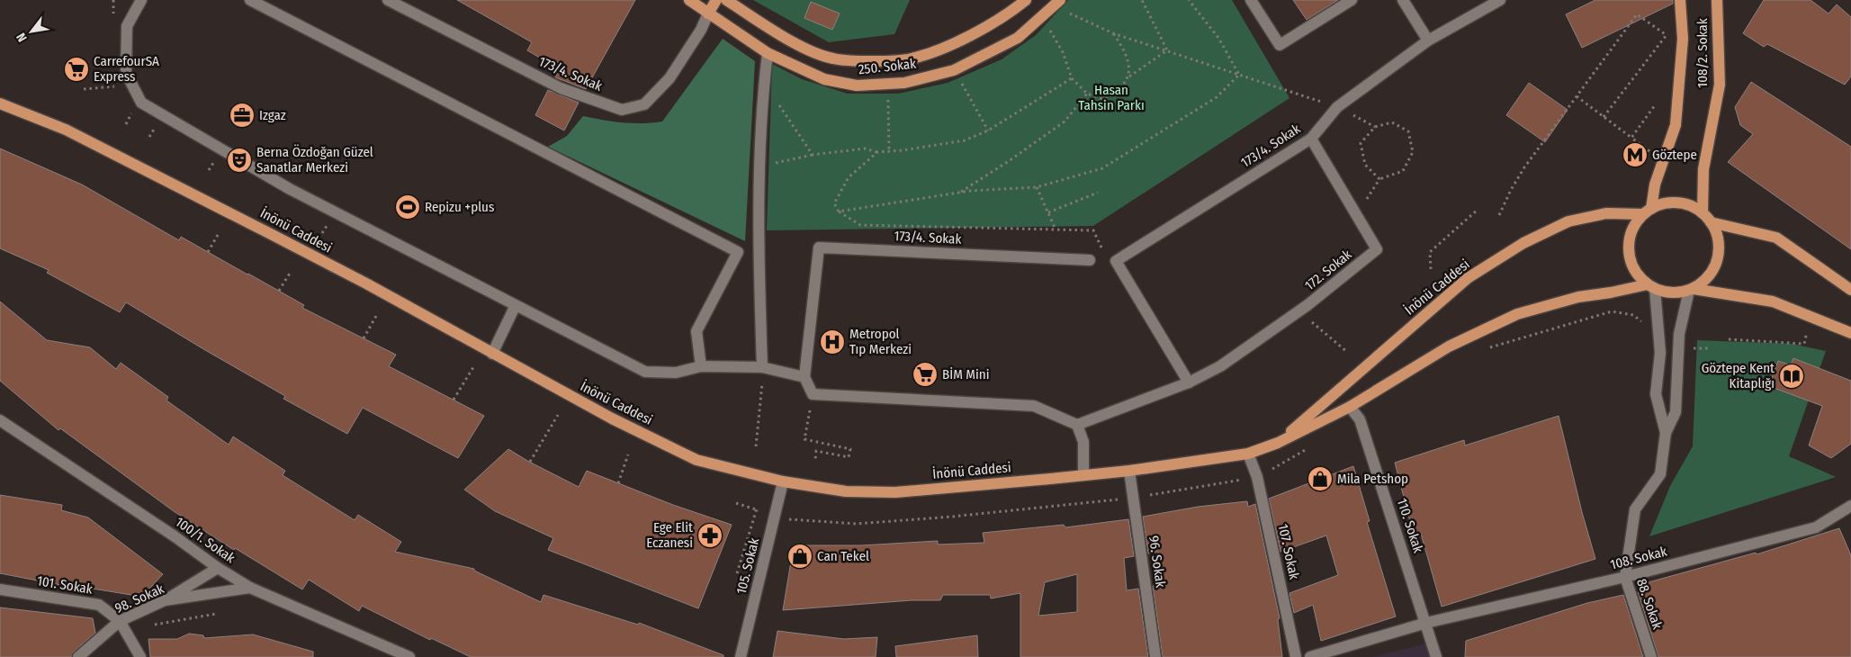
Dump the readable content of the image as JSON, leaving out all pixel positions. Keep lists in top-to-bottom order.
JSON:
{
  "streets": {
    "main road": ["108/2. Sokak", "250. Sokak", "İnönü Caddesi"],
    "street": [
      "173/4. Sokak",
      "172. Sokak",
      "110. Sokak",
      "100/1. Sokak",
      "107. Sokak",
      "108. Sokak",
      "96. Sokak",
      "105. Sokak",
      "101. Sokak",
      "98. Sokak",
      "88. Sokak"
    ]
  },
  "crossings": [
    ["108/2. Sokak", "İnönü Caddesi"],
    ["108/2. Sokak", "88. Sokak"],
    ["250. Sokak", "173/4. Sokak"],
    ["173/4. Sokak", "172. Sokak"],
    ["İnönü Caddesi", "110. Sokak"],
    ["İnönü Caddesi", "107. Sokak"],
    ["İnönü Caddesi", "96. Sokak"],
    ["İnönü Caddesi", "105. Sokak"],
    ["İnönü Caddesi", "88. Sokak"],
    ["110. Sokak", "108. Sokak"],
    ["100/1. Sokak", "98. Sokak"],
    ["108. Sokak", "88. Sokak"],
    ["101. Sokak", "98. Sokak"]
  ],
  "parks": ["Hasan Tahsin Parkı"],
  "places": {
    "supermarket": ["CarrefourSA Express", "BİM Mini"],
    "office": ["Izgaz"],
    "metro station": ["Göztepe"],
    "theatre": ["Berna Özdoğan Güzel Sanatlar Merkezi"],
    "sports": ["Repizu +plus"],
    "hospital": ["Metropol Tıp Merkezi"],
    "library": ["Göztepe Kent Kitaplığı"],
    "shop": ["Mila Petshop", "Can Tekel"],
    "pharmacy": ["Ege Elit Eczanesi"]
  },
  "north": "bottom left"
}
